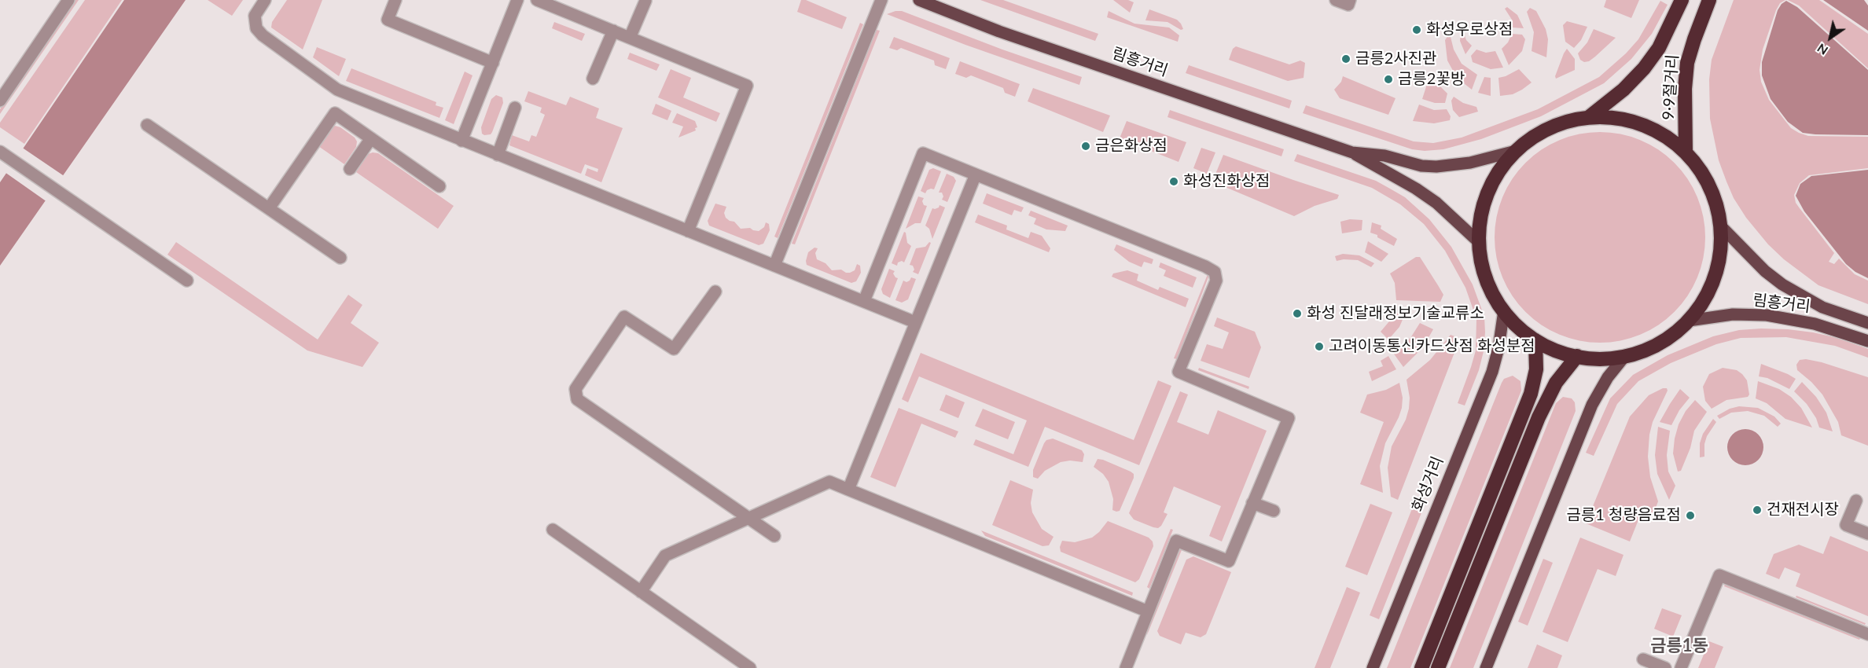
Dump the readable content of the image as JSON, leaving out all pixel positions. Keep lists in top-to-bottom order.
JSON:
{
  "streets": {
    "highway": ["9·9절거리"],
    "main road": ["림흥거리", "화성거리"]
  },
  "districts": ["금릉1동"],
  "places": [
    "화성우로상점",
    "금릉2사진관",
    "금릉2꽃방",
    "금은화상점",
    "화성진화상점",
    "화성 진달래정보기술교류소",
    "고려이동통신카드상점 화성분점",
    "건재전시장",
    "금릉1 청량음료점"
  ],
  "north": "bottom left"
}
